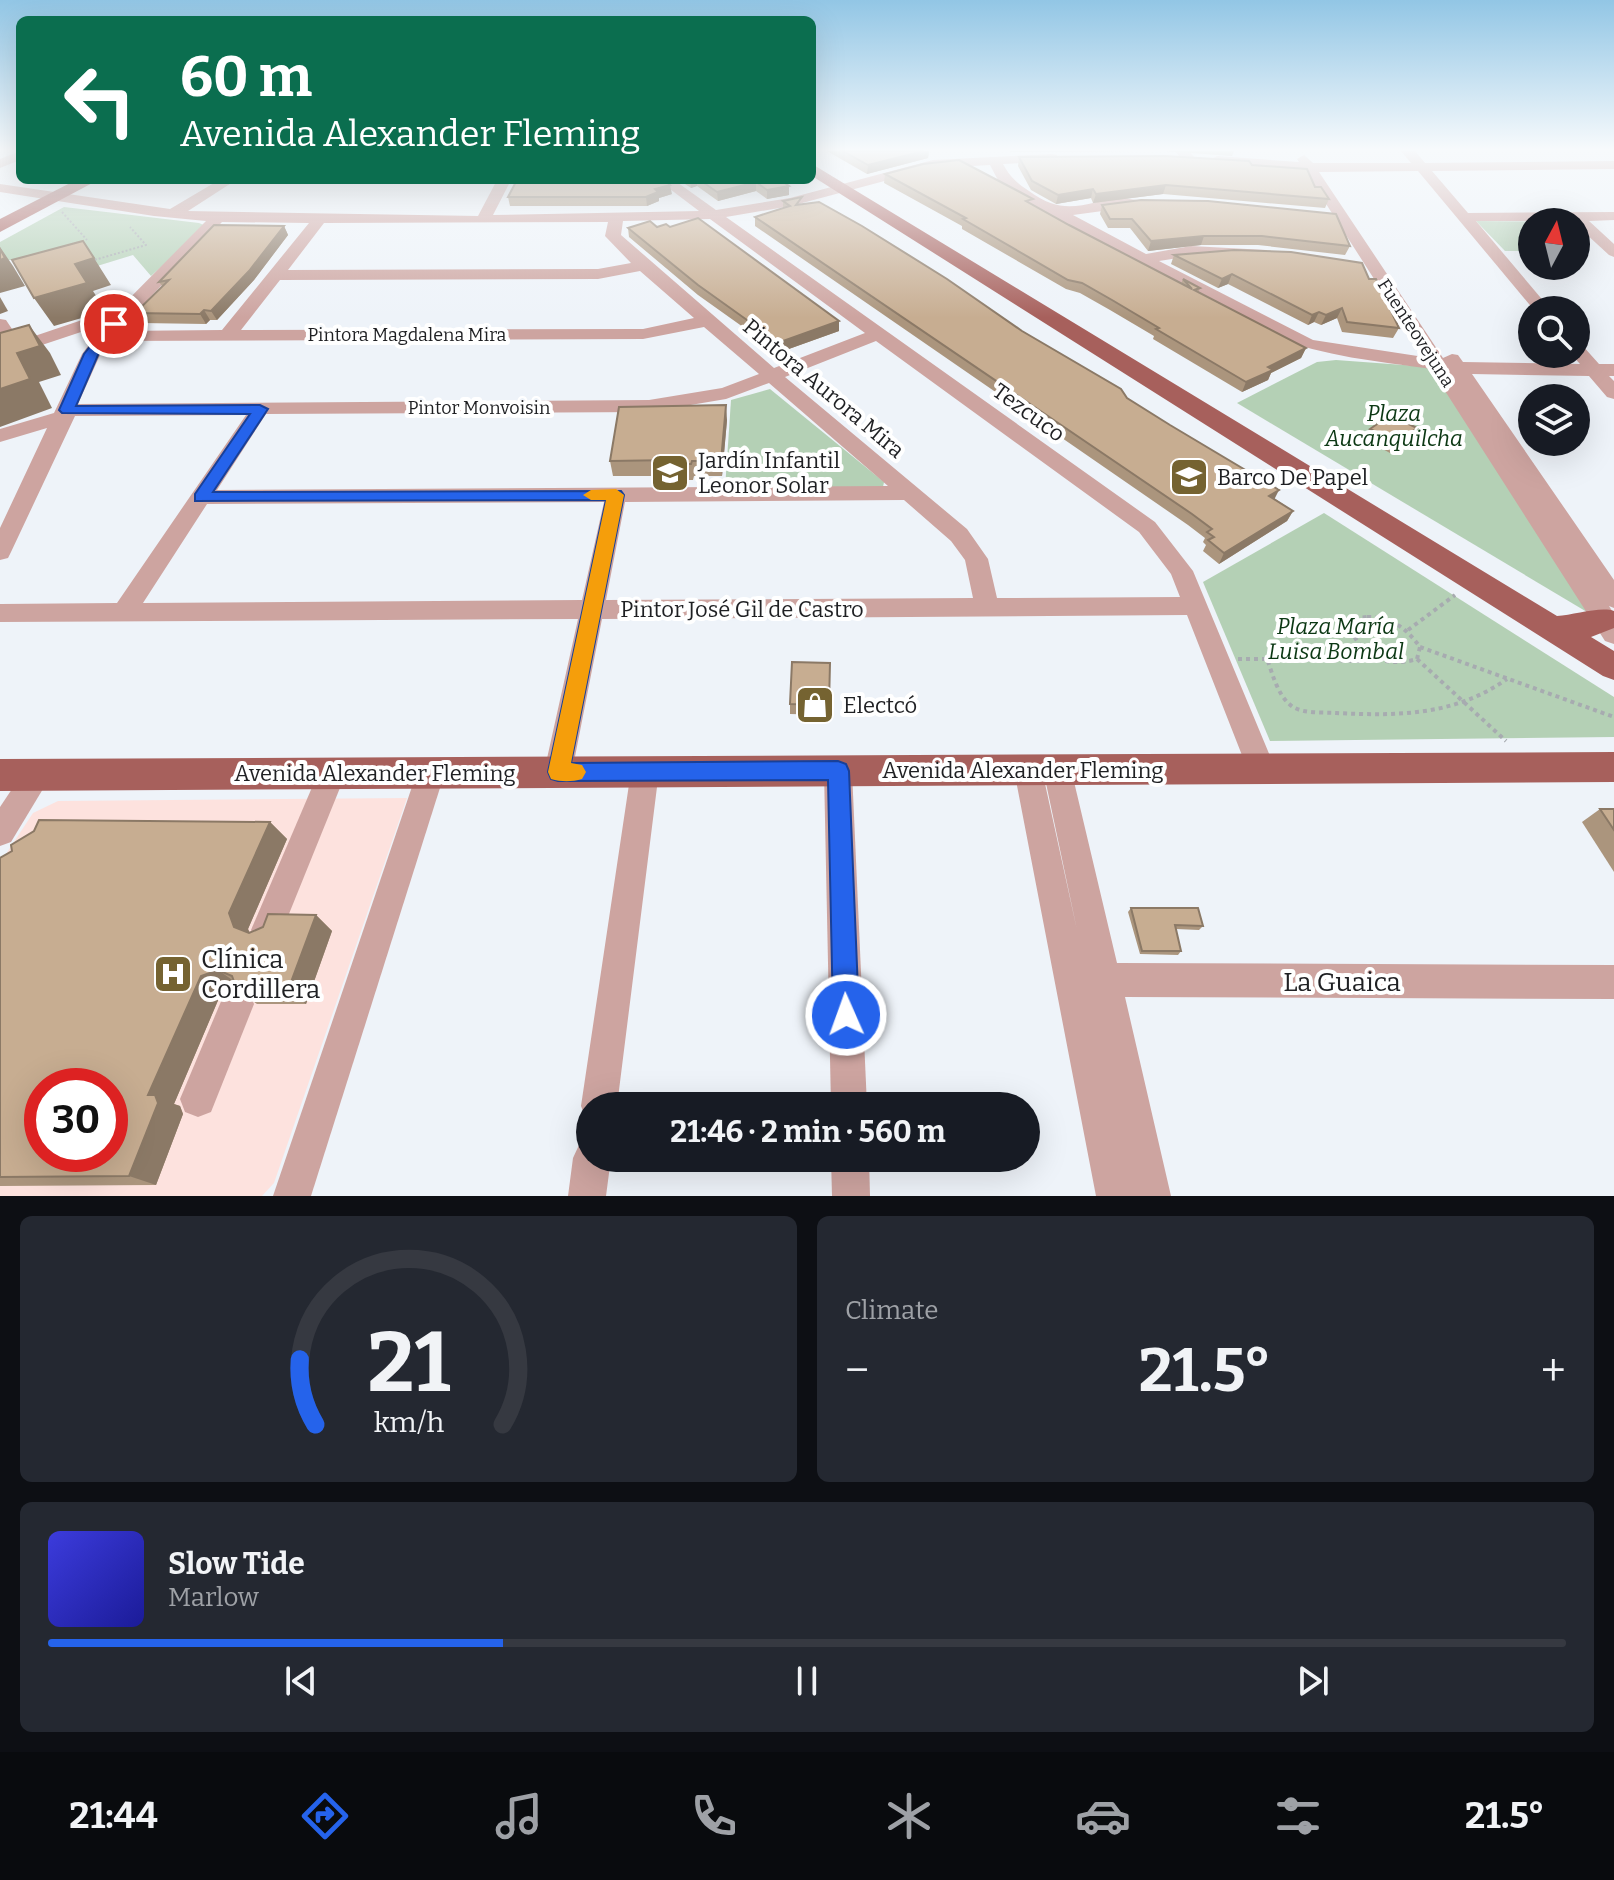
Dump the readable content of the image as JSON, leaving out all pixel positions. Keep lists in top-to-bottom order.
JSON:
{
  "streets": {
    "main road": ["Avenida Alexander Fleming"],
    "street": [
      "Fuenteovejuna",
      "Pintora Magdalena Mira",
      "Pintora Aurora Mira",
      "Pintor Monvoisin",
      "Tezcuco",
      "Pintor José Gil de Castro",
      "La Guaica"
    ]
  },
  "crossings": [
    ["Pintora Magdalena Mira", "Pintora Aurora Mira"],
    ["Pintora Aurora Mira", "Pintor Monvoisin"],
    ["Pintora Aurora Mira", "Pintor José Gil de Castro"],
    ["Pintor Monvoisin", "Tezcuco"],
    ["Tezcuco", "Pintor José Gil de Castro"],
    ["Tezcuco", "Avenida Alexander Fleming"]
  ],
  "parks": ["Plaza Aucanquilcha", "Plaza María Luisa Bombal"],
  "places": {
    "school or university": ["Jardín Infantil Leonor Solar", "Barco De Papel"],
    "shop": ["Electcó"],
    "hospital": ["Clínica Cordillera"]
  },
  "north": "top",
  "page": {
    "turn": ["60 m", "Avenida Alexander Fleming"],
    "limit": "30",
    "trip": "21:46 · 2 min · 560 m",
    "tile": "Climate",
    "heat": ["−", "21.5°", "+"],
    "song": ["Slow Tide", "Marlow"],
    "tabs": ["21:44", "21.5°"],
    "gauge": ["21", "km/h"]
  }
}
